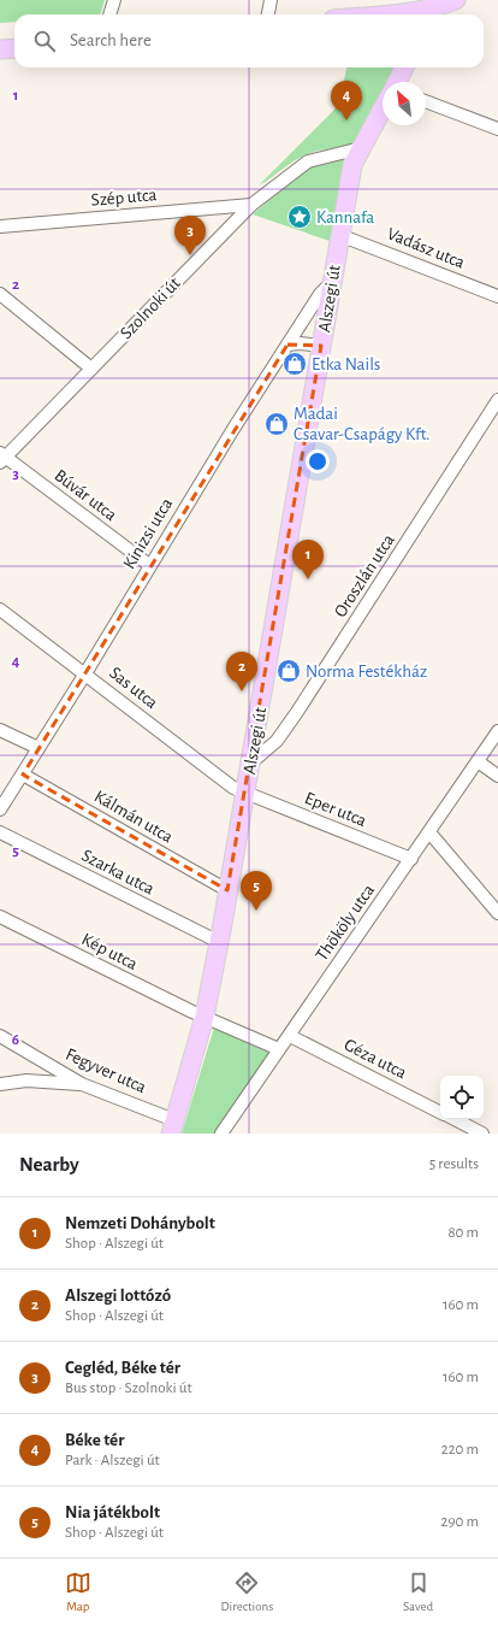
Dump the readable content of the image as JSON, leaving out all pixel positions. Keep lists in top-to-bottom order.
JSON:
{
  "streets": {
    "main road": ["Alszegi út"],
    "street": [
      "Szép utca",
      "Vadász utca",
      "Szolnoki út",
      "Búvár utca",
      "Kinizsi utca",
      "Oroszlán utca",
      "Sas utca",
      "Eper utca",
      "Kálmán utca",
      "Szarka utca",
      "Thököly utca",
      "Kép utca",
      "Géza utca",
      "Fegyver utca"
    ]
  },
  "crossings": [
    ["Szép utca", "Szolnoki út"],
    ["Vadász utca", "Alszegi út"],
    ["Alszegi út", "Szolnoki út"],
    ["Alszegi út", "Kinizsi utca"],
    ["Alszegi út", "Oroszlán utca"],
    ["Alszegi út", "Sas utca"],
    ["Alszegi út", "Eper utca"],
    ["Alszegi út", "Kálmán utca"],
    ["Alszegi út", "Szarka utca"],
    ["Alszegi út", "Kép utca"],
    ["Alszegi út", "Fegyver utca"],
    ["Szolnoki út", "Búvár utca"],
    ["Búvár utca", "Kinizsi utca"],
    ["Kinizsi utca", "Sas utca"],
    ["Kinizsi utca", "Kálmán utca"],
    ["Sas utca", "Eper utca"],
    ["Eper utca", "Thököly utca"],
    ["Thököly utca", "Géza utca"]
  ],
  "places": {
    "place": ["Kannafa"],
    "shop": ["Etka Nails", "Madai Csavar-Csapágy Kft.", "Norma Festékház"]
  },
  "north": "top left",
  "page": {
    "search": "Search here",
    "pins": [
      "4",
      "3",
      "1",
      "2",
      "5"
    ],
    "heading": ["Nearby", "5 results"],
    "list": [
      {
        "mark": "1",
        "name": "Nemzeti Dohánybolt",
        "note": "Shop · Alszegi út",
        "value": "80 m"
      },
      {
        "mark": "2",
        "name": "Alszegi lottózó",
        "note": "Shop · Alszegi út",
        "value": "160 m"
      },
      {
        "mark": "3",
        "name": "Cegléd, Béke tér",
        "note": "Bus stop · Szolnoki út",
        "value": "160 m"
      },
      {
        "mark": "4",
        "name": "Béke tér",
        "note": "Park · Alszegi út",
        "value": "220 m"
      },
      {
        "mark": "5",
        "name": "Nia játékbolt",
        "note": "Shop · Alszegi út",
        "value": "290 m"
      }
    ],
    "nav": ["Map", "Directions", "Saved"]
  },
  "grid": {
    "rows": [
      "1",
      "2",
      "3",
      "4",
      "5",
      "6"
    ]
  }
}
